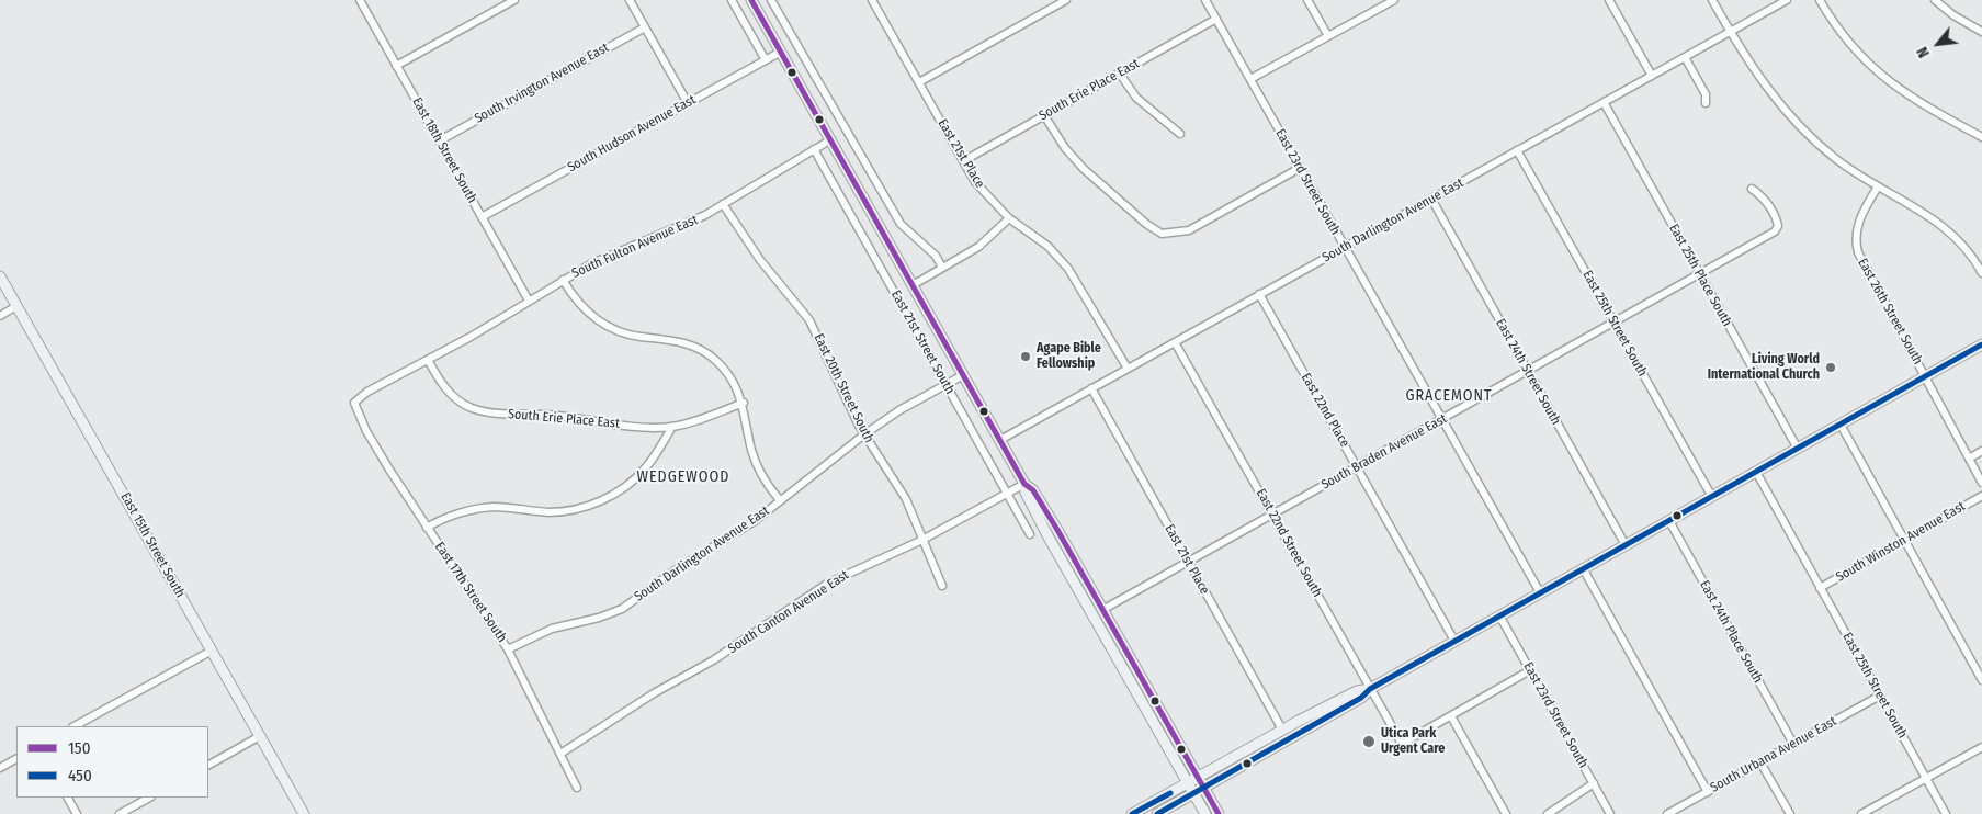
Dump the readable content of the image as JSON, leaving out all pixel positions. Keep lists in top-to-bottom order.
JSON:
{
  "streets": {
    "main road": ["East 21st Street South", "East 15th Street South"],
    "street": [
      "South Irvington Avenue East",
      "South Erie Place East",
      "South Hudson Avenue East",
      "East 18th Street South",
      "East 21st Place",
      "East 23rd Street South",
      "South Darlington Avenue East",
      "South Fulton Avenue East",
      "East 25th Place South",
      "East 26th Street South",
      "East 25th Street South",
      "East 24th Street South",
      "East 20th Street South",
      "East 22nd Place",
      "South Braden Avenue East",
      "South Winston Avenue East",
      "East 22nd Street South",
      "East 17th Street South",
      "South Canton Avenue East",
      "East 24th Place South",
      "South Urbana Avenue East"
    ]
  },
  "crossings": [
    ["South Irvington Avenue East", "East 18th Street South"],
    ["South Erie Place East", "East 21st Place"],
    ["South Erie Place East", "East 23rd Street South"],
    ["South Erie Place East", "South Fulton Avenue East"],
    ["South Hudson Avenue East", "East 18th Street South"],
    ["South Hudson Avenue East", "East 21st Street South"],
    ["East 18th Street South", "South Fulton Avenue East"],
    ["East 21st Place", "South Darlington Avenue East"],
    ["East 21st Place", "South Braden Avenue East"],
    ["East 23rd Street South", "South Darlington Avenue East"],
    ["East 23rd Street South", "South Braden Avenue East"],
    ["South Darlington Avenue East", "East 25th Place South"],
    ["South Darlington Avenue East", "East 25th Street South"],
    ["South Darlington Avenue East", "East 21st Street South"],
    ["South Darlington Avenue East", "East 24th Street South"],
    ["South Darlington Avenue East", "East 20th Street South"],
    ["South Darlington Avenue East", "East 22nd Place"],
    ["South Darlington Avenue East", "East 22nd Street South"],
    ["South Darlington Avenue East", "East 17th Street South"],
    ["South Fulton Avenue East", "East 21st Street South"],
    ["South Fulton Avenue East", "East 20th Street South"],
    ["South Fulton Avenue East", "East 17th Street South"],
    ["East 25th Place South", "South Braden Avenue East"],
    ["East 25th Street South", "South Braden Avenue East"],
    ["East 25th Street South", "South Winston Avenue East"],
    ["East 25th Street South", "South Urbana Avenue East"],
    ["East 21st Street South", "South Braden Avenue East"],
    ["East 21st Street South", "South Canton Avenue East"],
    ["East 24th Street South", "South Braden Avenue East"],
    ["East 20th Street South", "South Canton Avenue East"],
    ["East 22nd Place", "South Braden Avenue East"],
    ["South Braden Avenue East", "East 22nd Street South"],
    ["East 17th Street South", "South Canton Avenue East"],
    ["East 24th Place South", "South Urbana Avenue East"]
  ],
  "districts": ["GRACEMONT", "WEDGEWOOD"],
  "places": ["Agape Bible Fellowship", "Living World International Church", "Utica Park Urgent Care"],
  "lines": ["transit line 150", "transit line 450"],
  "legend": ["150", "450"],
  "north": "bottom left"
}
